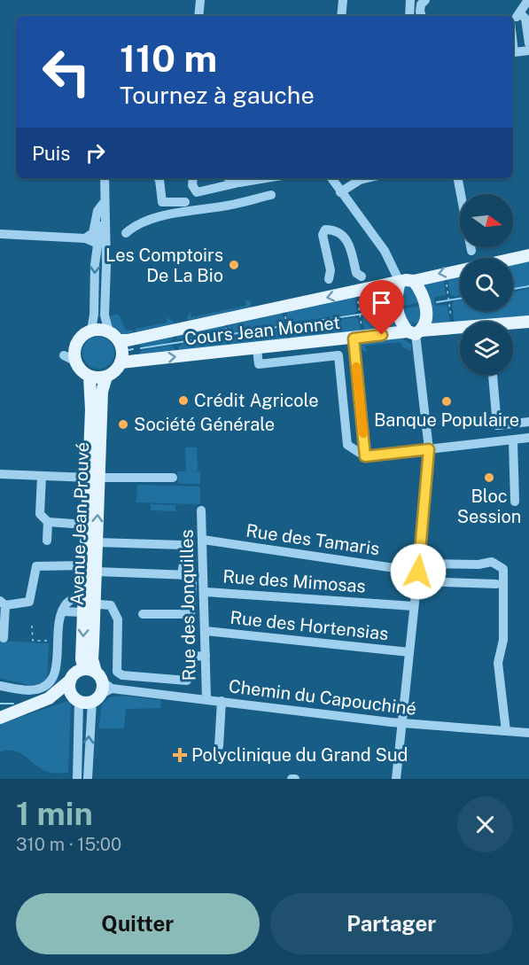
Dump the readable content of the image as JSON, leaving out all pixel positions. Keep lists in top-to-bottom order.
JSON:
{
  "streets": {
    "main road": ["Cours Jean Monnet", "Avenue Jean Prouvé"],
    "street": [
      "Rue des Tamaris",
      "Rue des Mimosas",
      "Rue des Jonquilles",
      "Rue des Hortensias",
      "Chemin du Capouchiné"
    ]
  },
  "crossings": [
    ["Cours Jean Monnet", "Avenue Jean Prouvé"],
    ["Avenue Jean Prouvé", "Chemin du Capouchiné"],
    ["Rue des Tamaris", "Rue des Jonquilles"],
    ["Rue des Mimosas", "Rue des Jonquilles"],
    ["Rue des Jonquilles", "Rue des Hortensias"],
    ["Rue des Jonquilles", "Chemin du Capouchiné"]
  ],
  "places": {
    "other": [
      "Les Comptoirs De La Bio",
      "Crédit Agricole",
      "Banque Populaire",
      "Société Générale",
      "Bloc Session"
    ],
    "health": ["Polyclinique du Grand Sud"]
  },
  "north": "right",
  "page": {
    "turn": ["110 m", "Tournez à gauche"],
    "then": "Puis",
    "heading": ["1 min", "310 m · 15:00"],
    "buttons": ["Quitter", "Partager"]
  }
}
